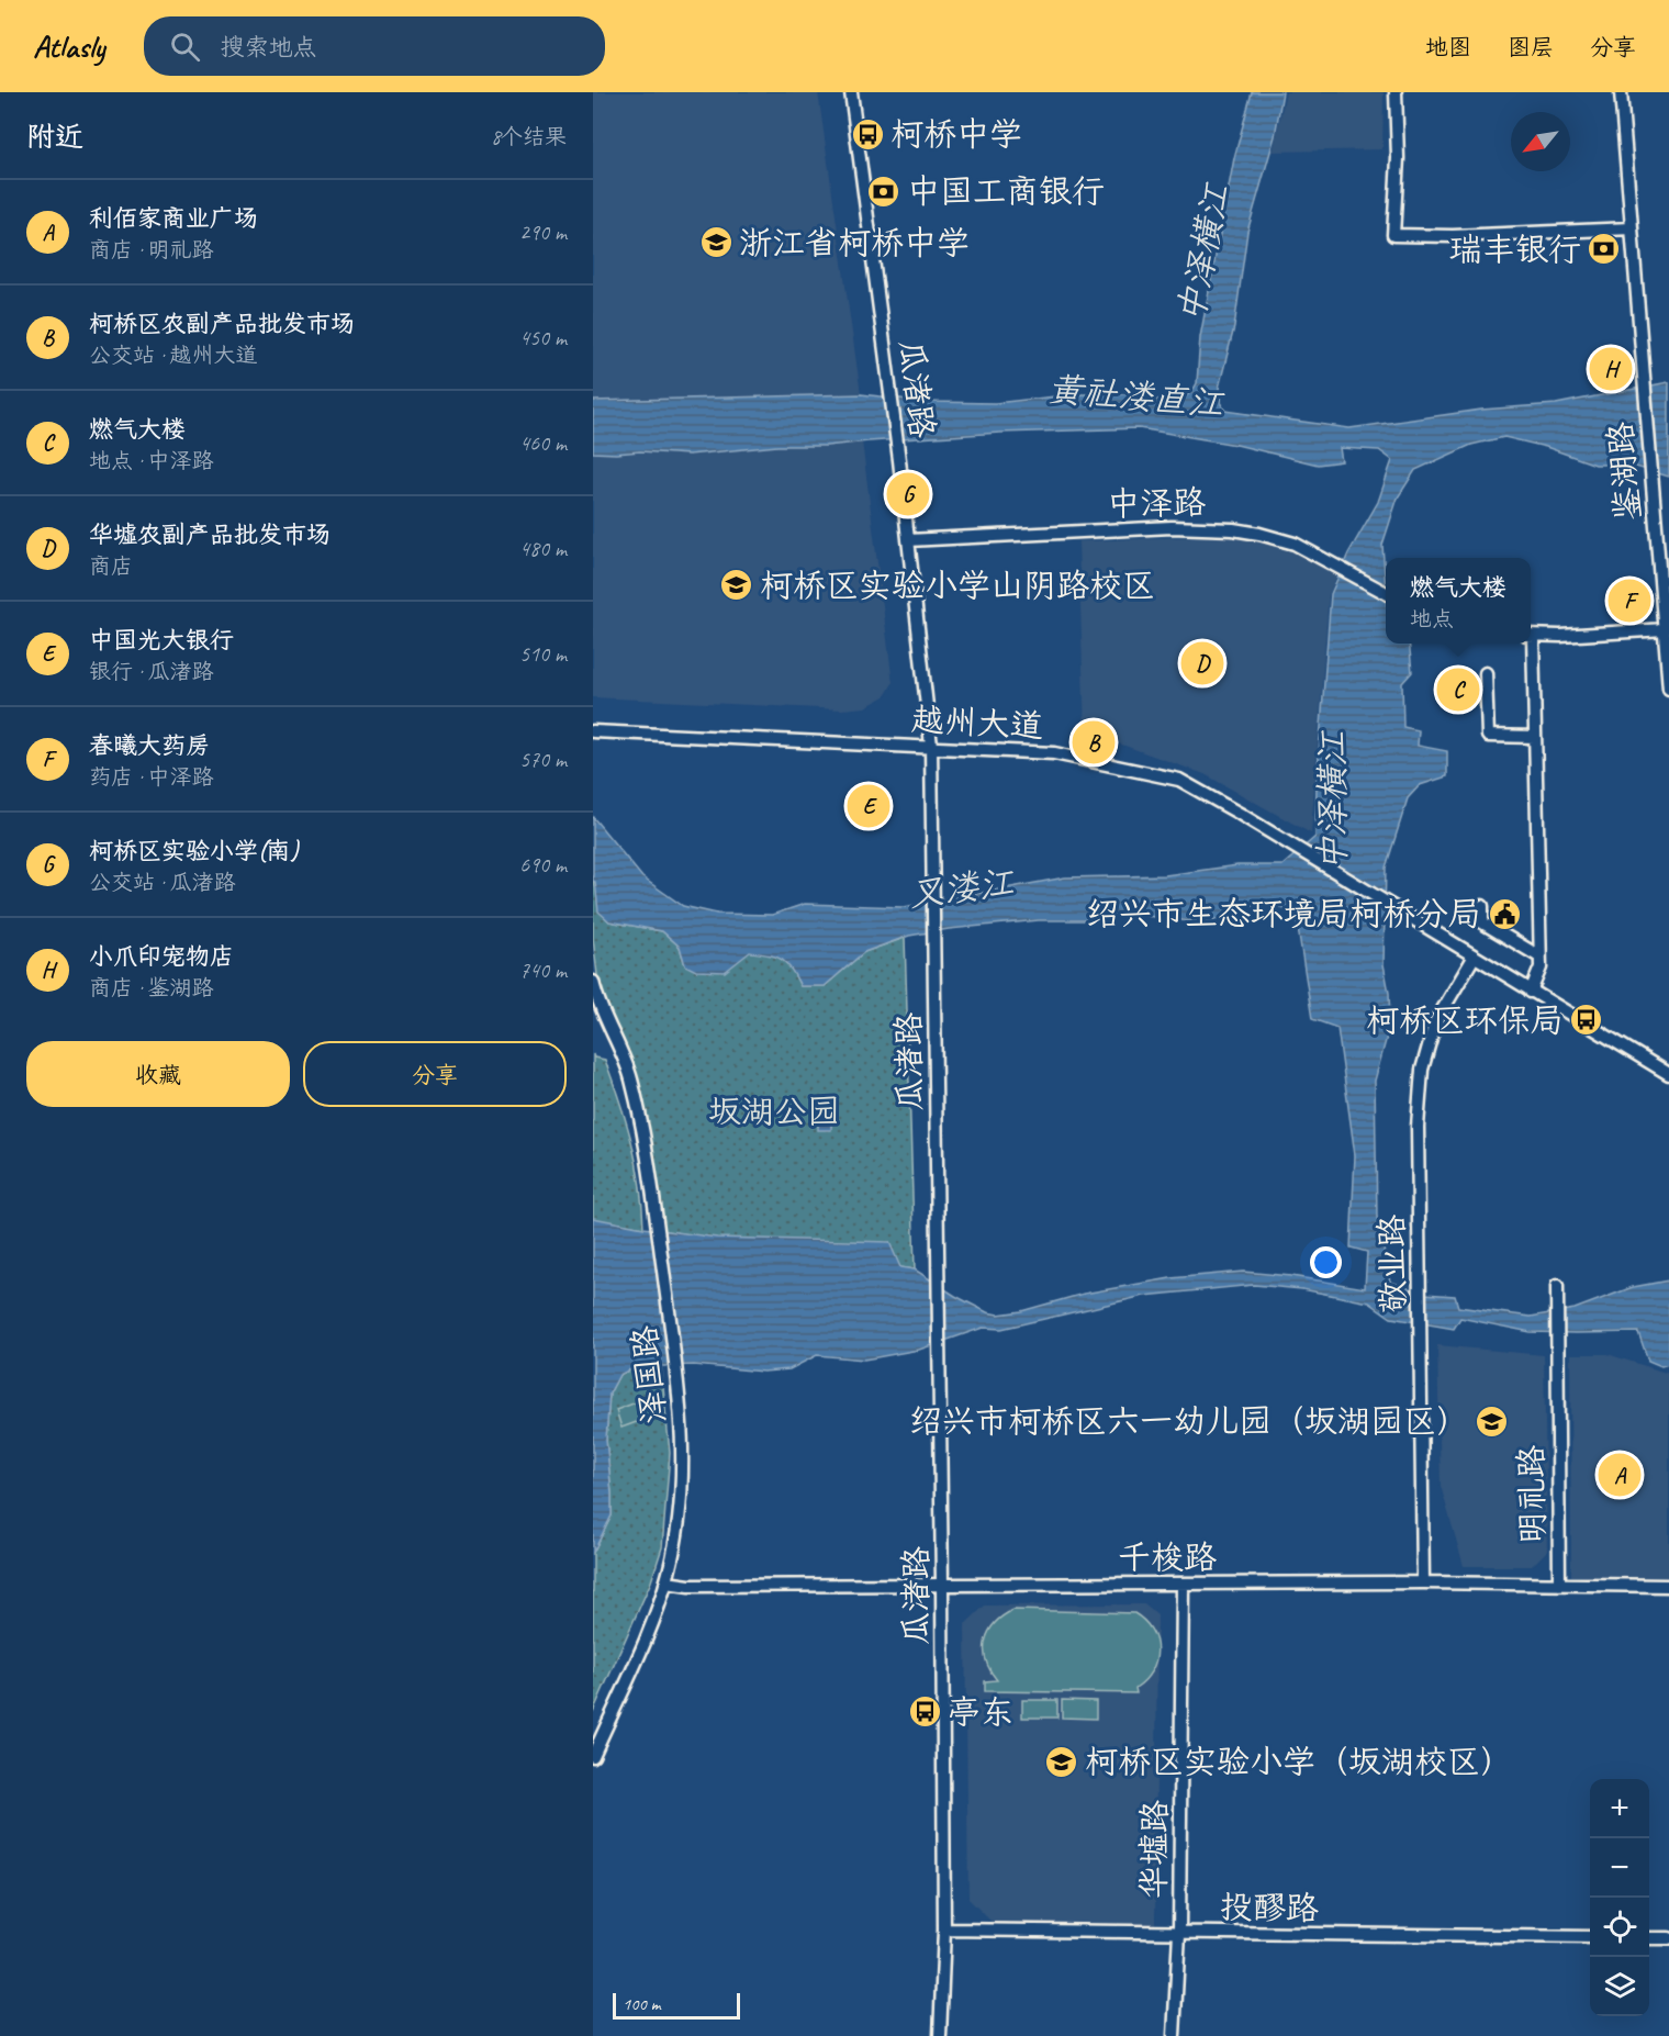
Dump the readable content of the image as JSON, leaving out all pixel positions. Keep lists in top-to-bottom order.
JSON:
{
  "streets": {
    "street": [
      "瓜渚路",
      "鉴湖路",
      "中泽路",
      "越州大道",
      "敬业路",
      "泽国路",
      "明礼路",
      "千梭路",
      "华墟路",
      "投醪路"
    ]
  },
  "crossings": [
    ["瓜渚路", "中泽路"],
    ["瓜渚路", "越州大道"],
    ["瓜渚路", "千梭路"],
    ["瓜渚路", "投醪路"],
    ["越州大道", "敬业路"],
    ["敬业路", "千梭路"],
    ["泽国路", "千梭路"],
    ["明礼路", "千梭路"],
    ["千梭路", "华墟路"],
    ["华墟路", "投醪路"]
  ],
  "water": ["中泽横江", "黄社溇直江", "叉溇江"],
  "parks": ["坂湖公园"],
  "places": {
    "bus stop": ["柯桥中学", "柯桥区环保局", "亭东"],
    "bank": ["中国工商银行", "瑞丰银行"],
    "school or university": [
      "浙江省柯桥中学",
      "柯桥区实验小学山阴路校区",
      "绍兴市柯桥区六一幼儿园（坂湖园区）",
      "柯桥区实验小学（坂湖校区）"
    ],
    "public building": ["绍兴市生态环境局柯桥分局"]
  },
  "scale_bar": "100 m",
  "north": "bottom left",
  "page": {
    "header": "Atlasly",
    "search": "搜索地点",
    "nav": ["地图", "图层", "分享"],
    "heading": ["附近", "8个结果"],
    "list": [
      {
        "mark": "A",
        "name": "利佰家商业广场",
        "note": "商店 · 明礼路",
        "value": "290 m"
      },
      {
        "mark": "B",
        "name": "柯桥区农副产品批发市场",
        "note": "公交站 · 越州大道",
        "value": "450 m"
      },
      {
        "mark": "C",
        "name": "燃气大楼",
        "note": "地点 · 中泽路",
        "value": "460 m"
      },
      {
        "mark": "D",
        "name": "华墟农副产品批发市场",
        "note": "商店",
        "value": "480 m"
      },
      {
        "mark": "E",
        "name": "中国光大银行",
        "note": "银行 · 瓜渚路",
        "value": "510 m"
      },
      {
        "mark": "F",
        "name": "春曦大药房",
        "note": "药店 · 中泽路",
        "value": "570 m"
      },
      {
        "mark": "G",
        "name": "柯桥区实验小学(南)",
        "note": "公交站 · 瓜渚路",
        "value": "690 m"
      },
      {
        "mark": "H",
        "name": "小爪印宠物店",
        "note": "商店 · 鉴湖路",
        "value": "740 m"
      }
    ],
    "pins": [
      "H",
      "G",
      "F",
      "D",
      "C",
      "B",
      "E",
      "A"
    ],
    "popup": ["燃气大楼", "地点"],
    "buttons": ["收藏", "分享"],
    "map_buttons": ["+", "−"],
    "scale": "100 m"
  }
}
